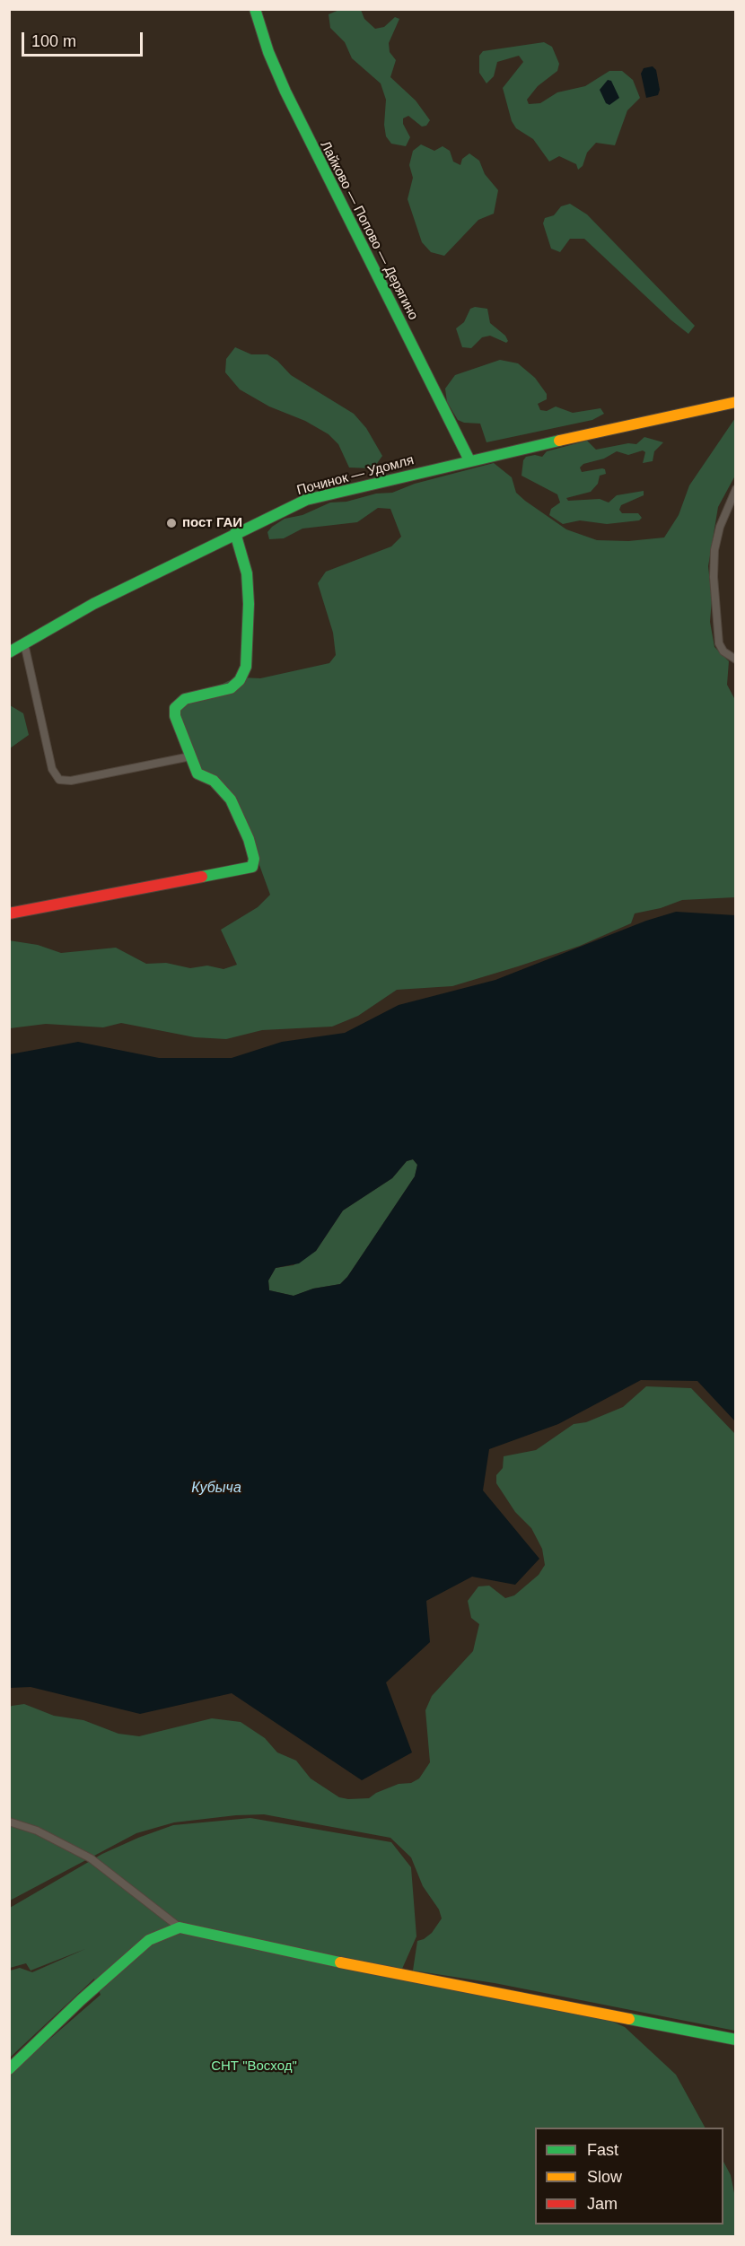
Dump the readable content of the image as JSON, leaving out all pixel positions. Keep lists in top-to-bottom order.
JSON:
{
  "streets": {
    "street": ["Лайково — Попово — Дерягино", "Починок — Удомля"]
  },
  "crossings": [
    ["Лайково — Попово — Дерягино", "Починок — Удомля"]
  ],
  "water": ["Кубыча"],
  "parks": ["СНТ \"Восход\""],
  "places": ["пост ГАИ"],
  "legend": ["Fast", "Slow", "Jam"],
  "scale_bar": "100 m"
}
